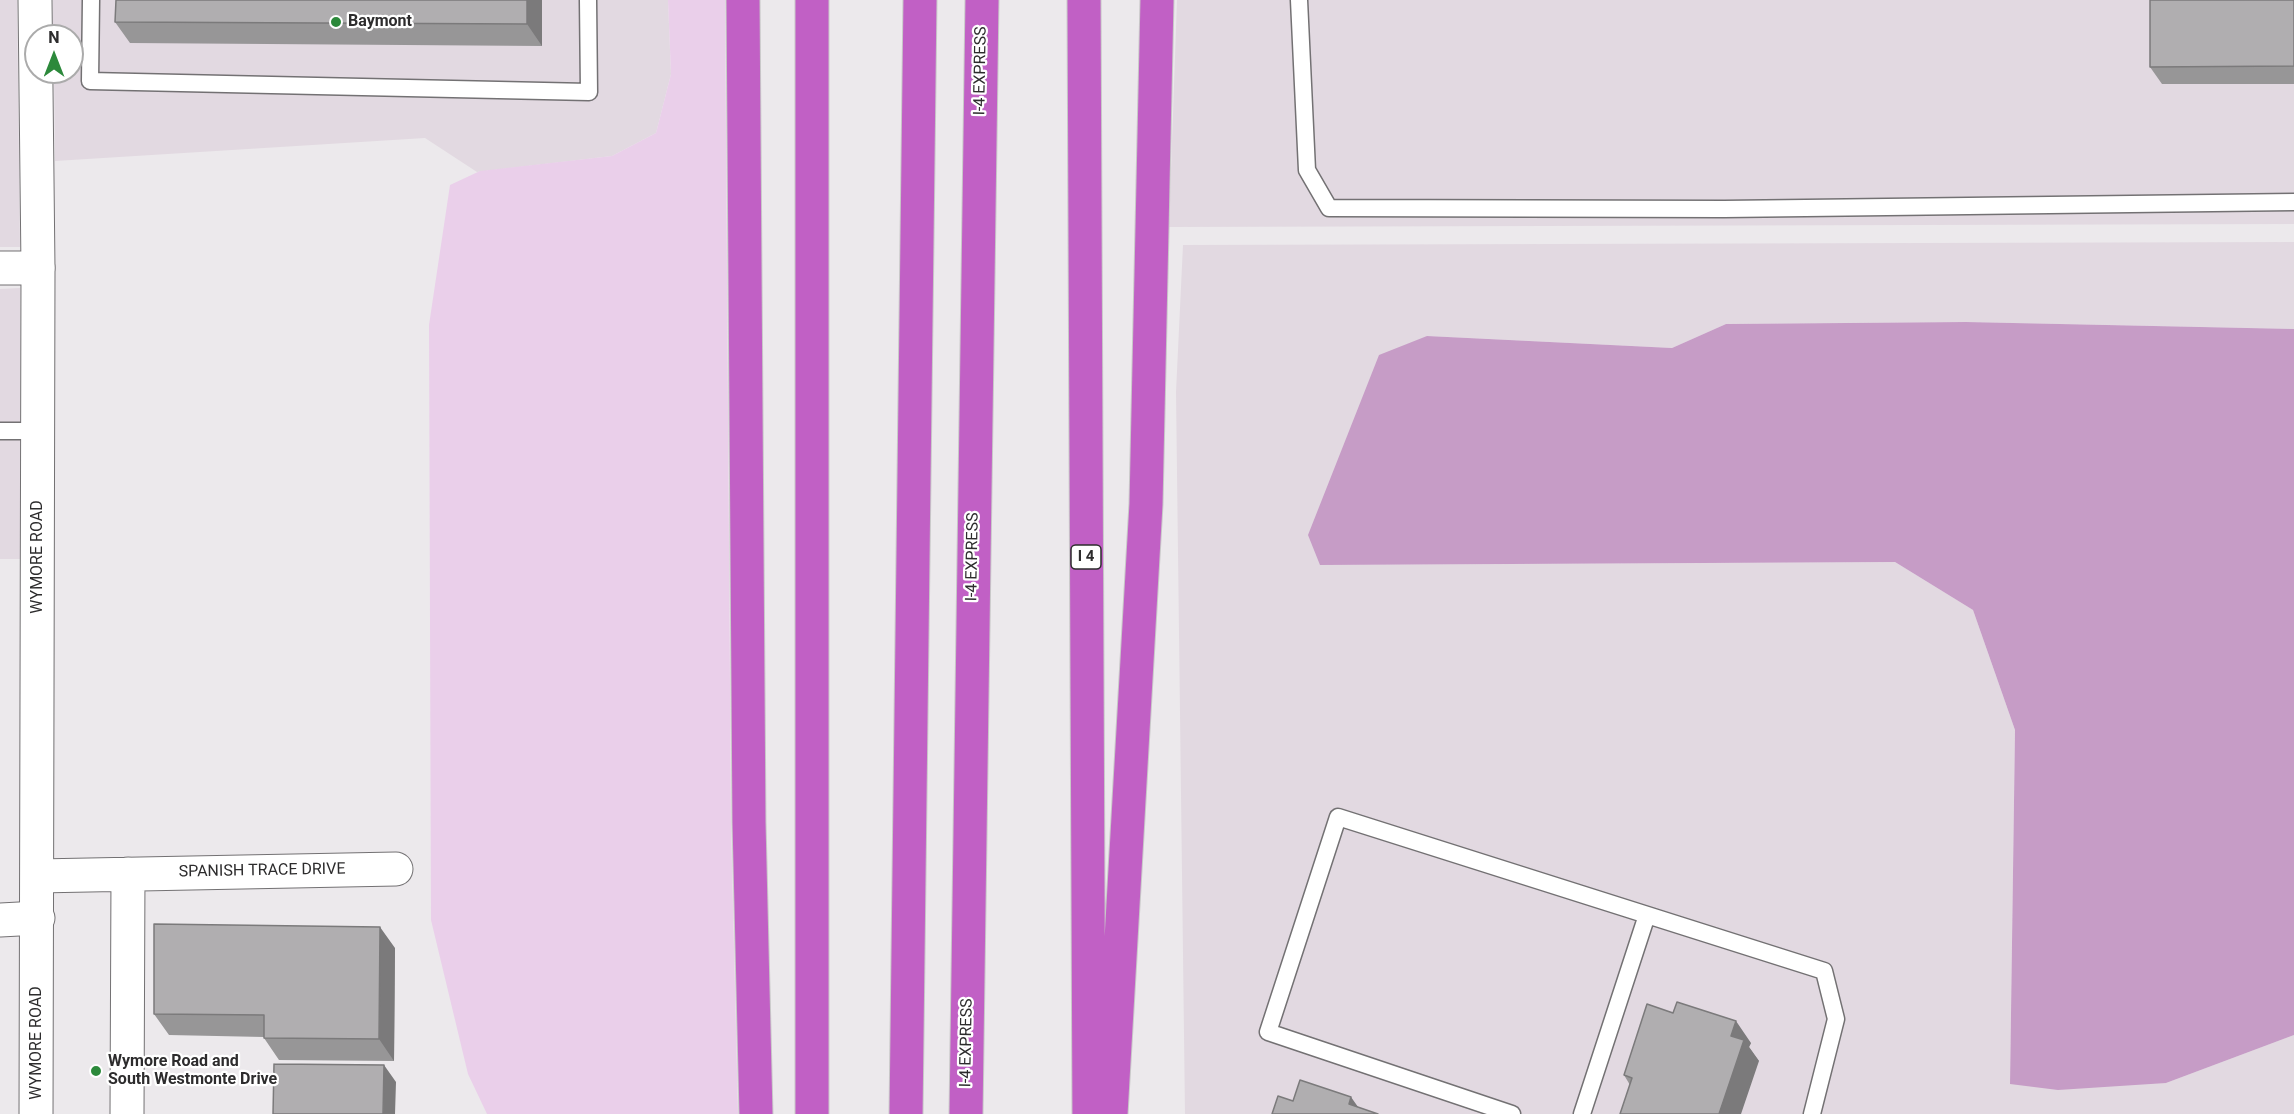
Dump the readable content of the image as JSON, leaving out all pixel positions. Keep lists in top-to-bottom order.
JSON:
{
  "streets": {
    "highway": ["I-4 EXPRESS", "I 4"],
    "main road": ["WYMORE ROAD", "SPANISH TRACE DRIVE"]
  },
  "crossings": [
    ["WYMORE ROAD", "SPANISH TRACE DRIVE"]
  ],
  "places": ["Baymont", "Wymore Road and South Westmonte Drive"],
  "north": "top"
}
